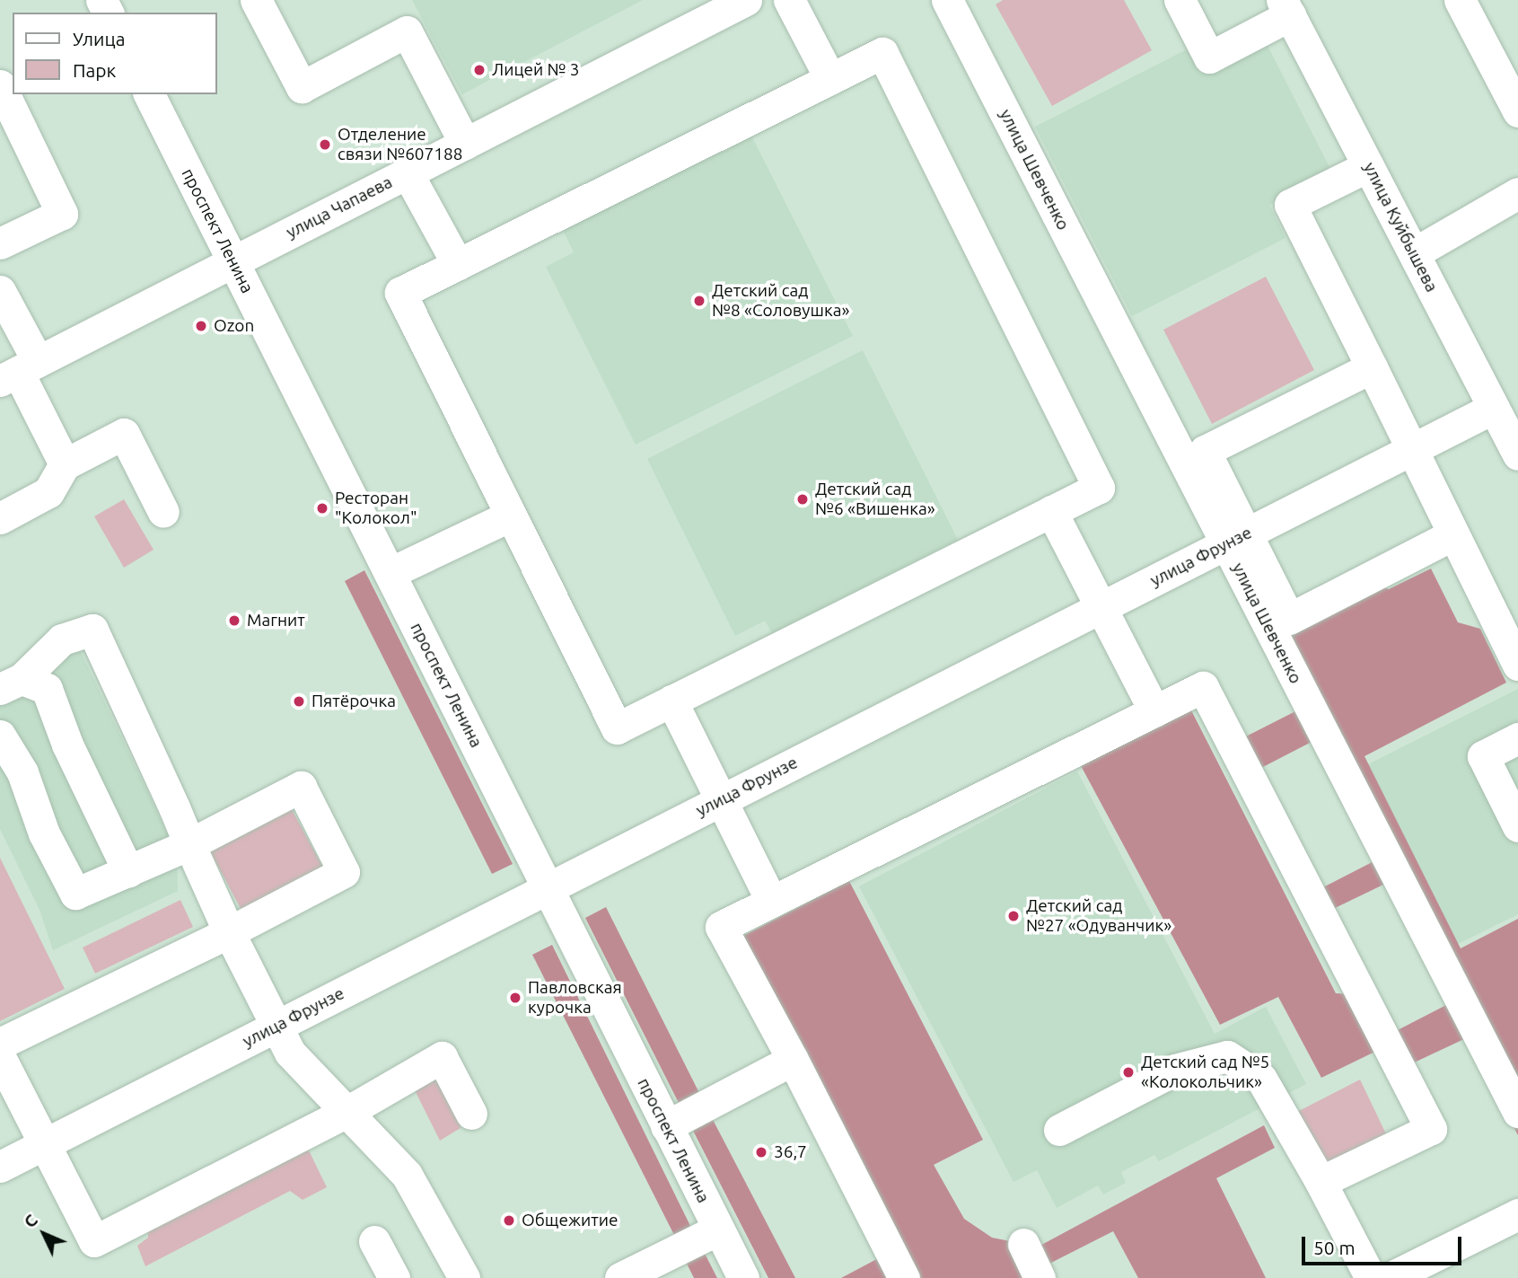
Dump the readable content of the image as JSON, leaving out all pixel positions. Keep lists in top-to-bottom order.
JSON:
{
  "streets": {
    "street": [
      "улица Шевченко",
      "улица Чапаева",
      "улица Куйбышева",
      "проспект Ленина",
      "улица Фрунзе"
    ]
  },
  "crossings": [
    ["улица Шевченко", "улица Фрунзе"],
    ["улица Чапаева", "проспект Ленина"],
    ["улица Куйбышева", "улица Фрунзе"],
    ["проспект Ленина", "улица Фрунзе"]
  ],
  "places": [
    "Лицей № 3",
    "Отделение связи №607188",
    "Детский сад №8 «Соловушка»",
    "Ozon",
    "Детский сад №6 «Вишенка»",
    "Ресторан \"Колокол\"",
    "Магнит",
    "Пятёрочка",
    "Детский сад №27 «Одуванчик»",
    "Павловская курочка",
    "Детский сад №5 «Колокольчик»",
    "36,7",
    "Общежитие"
  ],
  "legend": ["Улица", "Парк"],
  "scale_bar": "50 m",
  "north": "top left"
}
